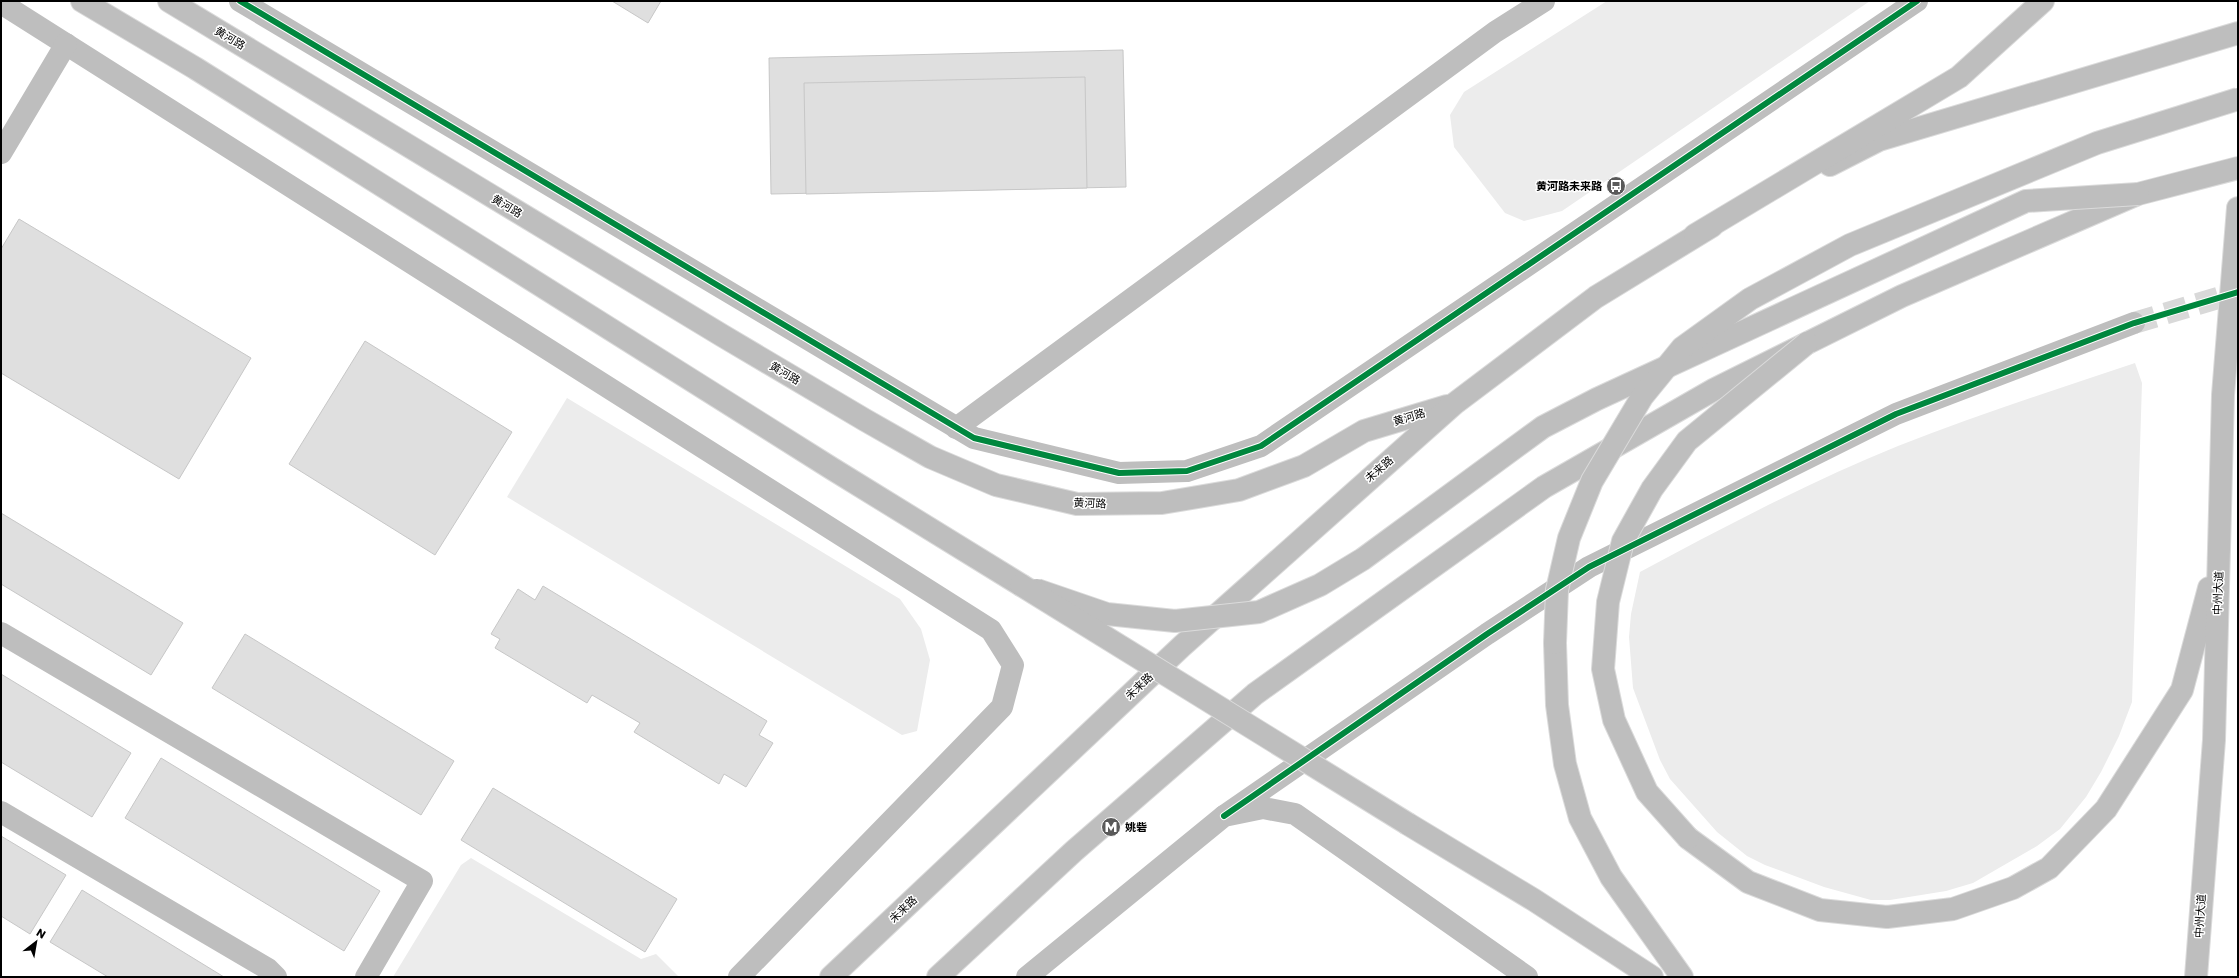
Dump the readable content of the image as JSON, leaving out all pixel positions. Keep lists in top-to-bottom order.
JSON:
{
  "streets": {
    "main road": ["黄河路", "未来路", "中州大道"]
  },
  "crossings": [
    ["黄河路", "未来路"]
  ],
  "places": {
    "bus stop": ["黄河路未来路"],
    "metro station": ["姚砦"]
  },
  "north": "top right"
}
